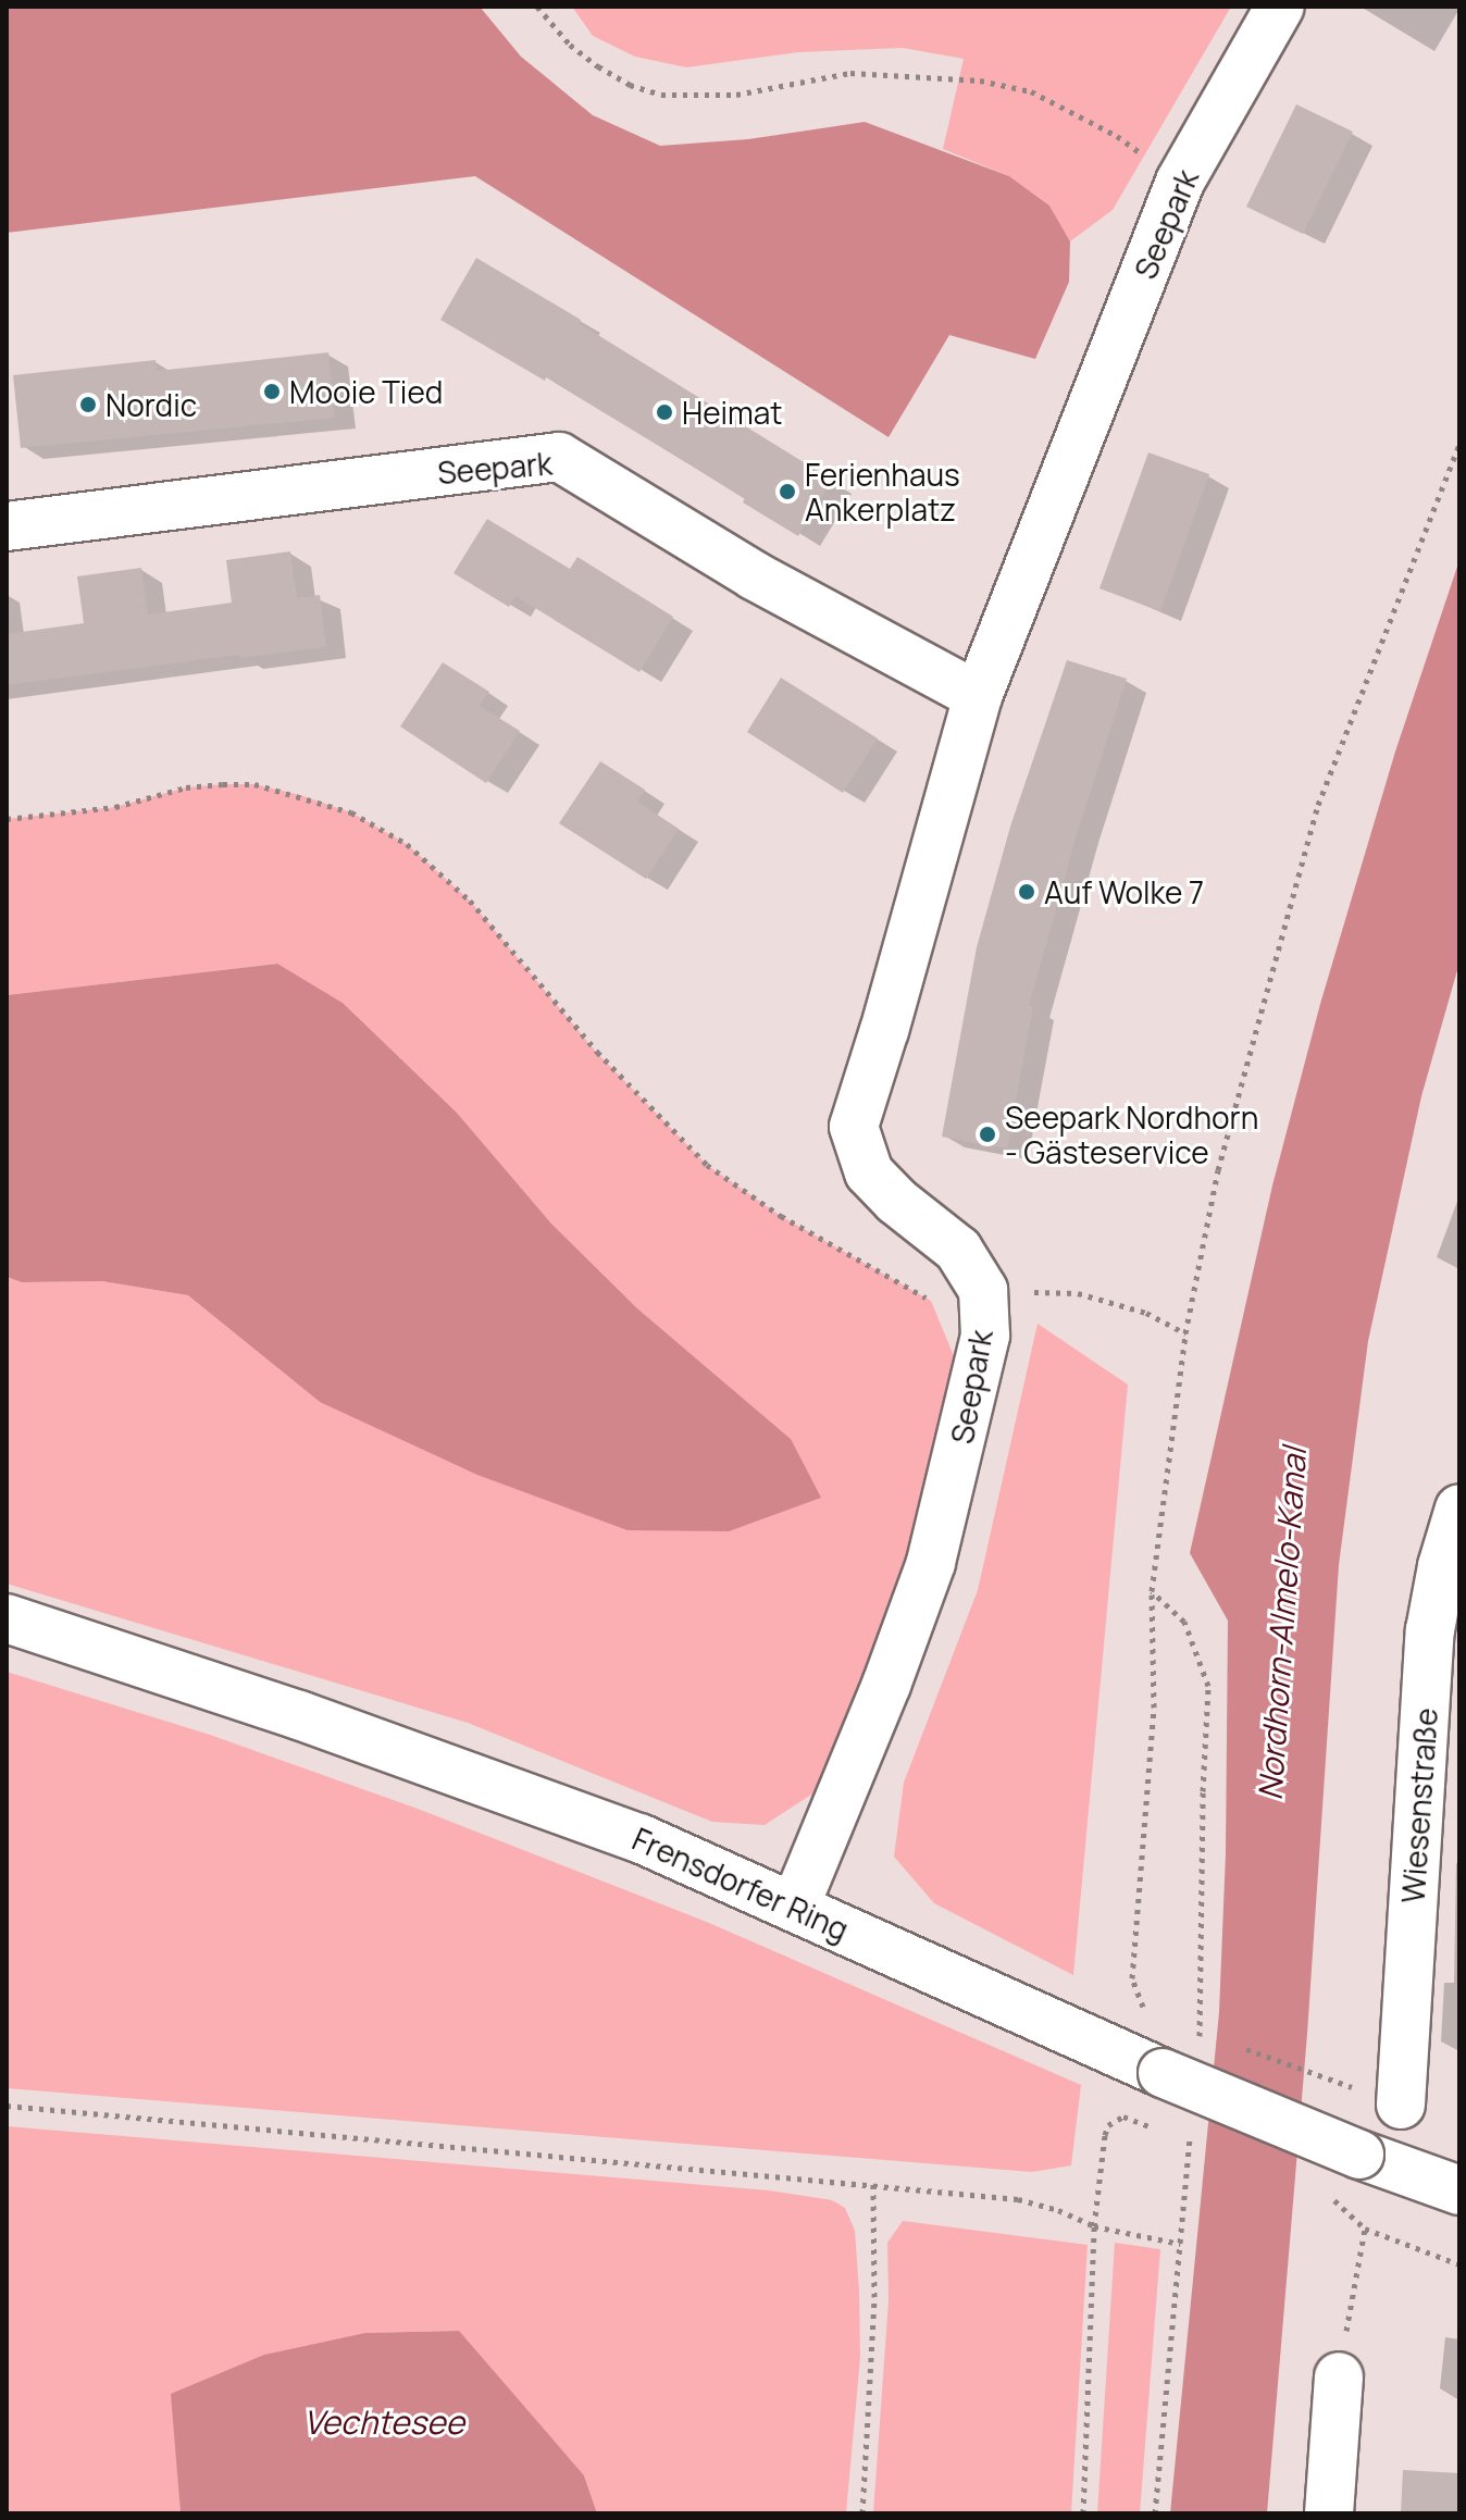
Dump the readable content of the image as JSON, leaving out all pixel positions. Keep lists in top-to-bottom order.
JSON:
{
  "streets": {
    "street": ["Seepark", "Wiesenstraße", "Frensdorfer Ring"]
  },
  "crossings": [
    ["Seepark", "Frensdorfer Ring"]
  ],
  "water": ["Nordhorn-Almelo-Kanal", "Vechtesee"],
  "places": [
    "Mooie Tied",
    "Nordic",
    "Heimat",
    "Ferienhaus Ankerplatz",
    "Auf Wolke 7",
    "Seepark Nordhorn - Gästeservice"
  ]
}
